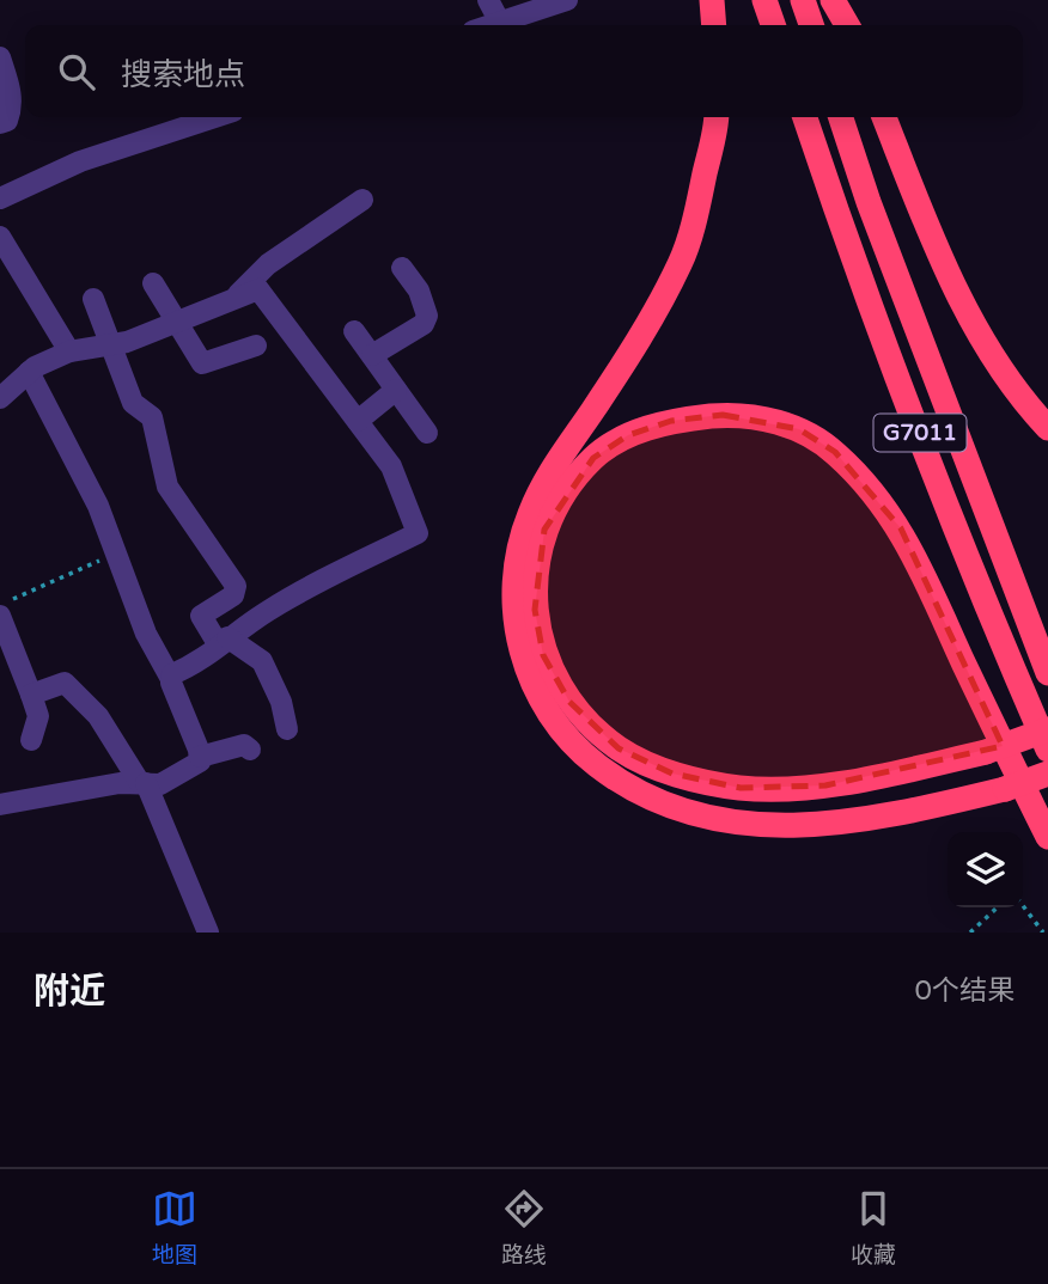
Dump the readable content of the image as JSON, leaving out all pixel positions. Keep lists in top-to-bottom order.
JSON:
{
  "streets": {
    "highway": ["G7011"]
  },
  "page": {
    "search": "搜索地点",
    "heading": ["附近", "0个结果"],
    "nav": ["地图", "路线", "收藏"]
  }
}
